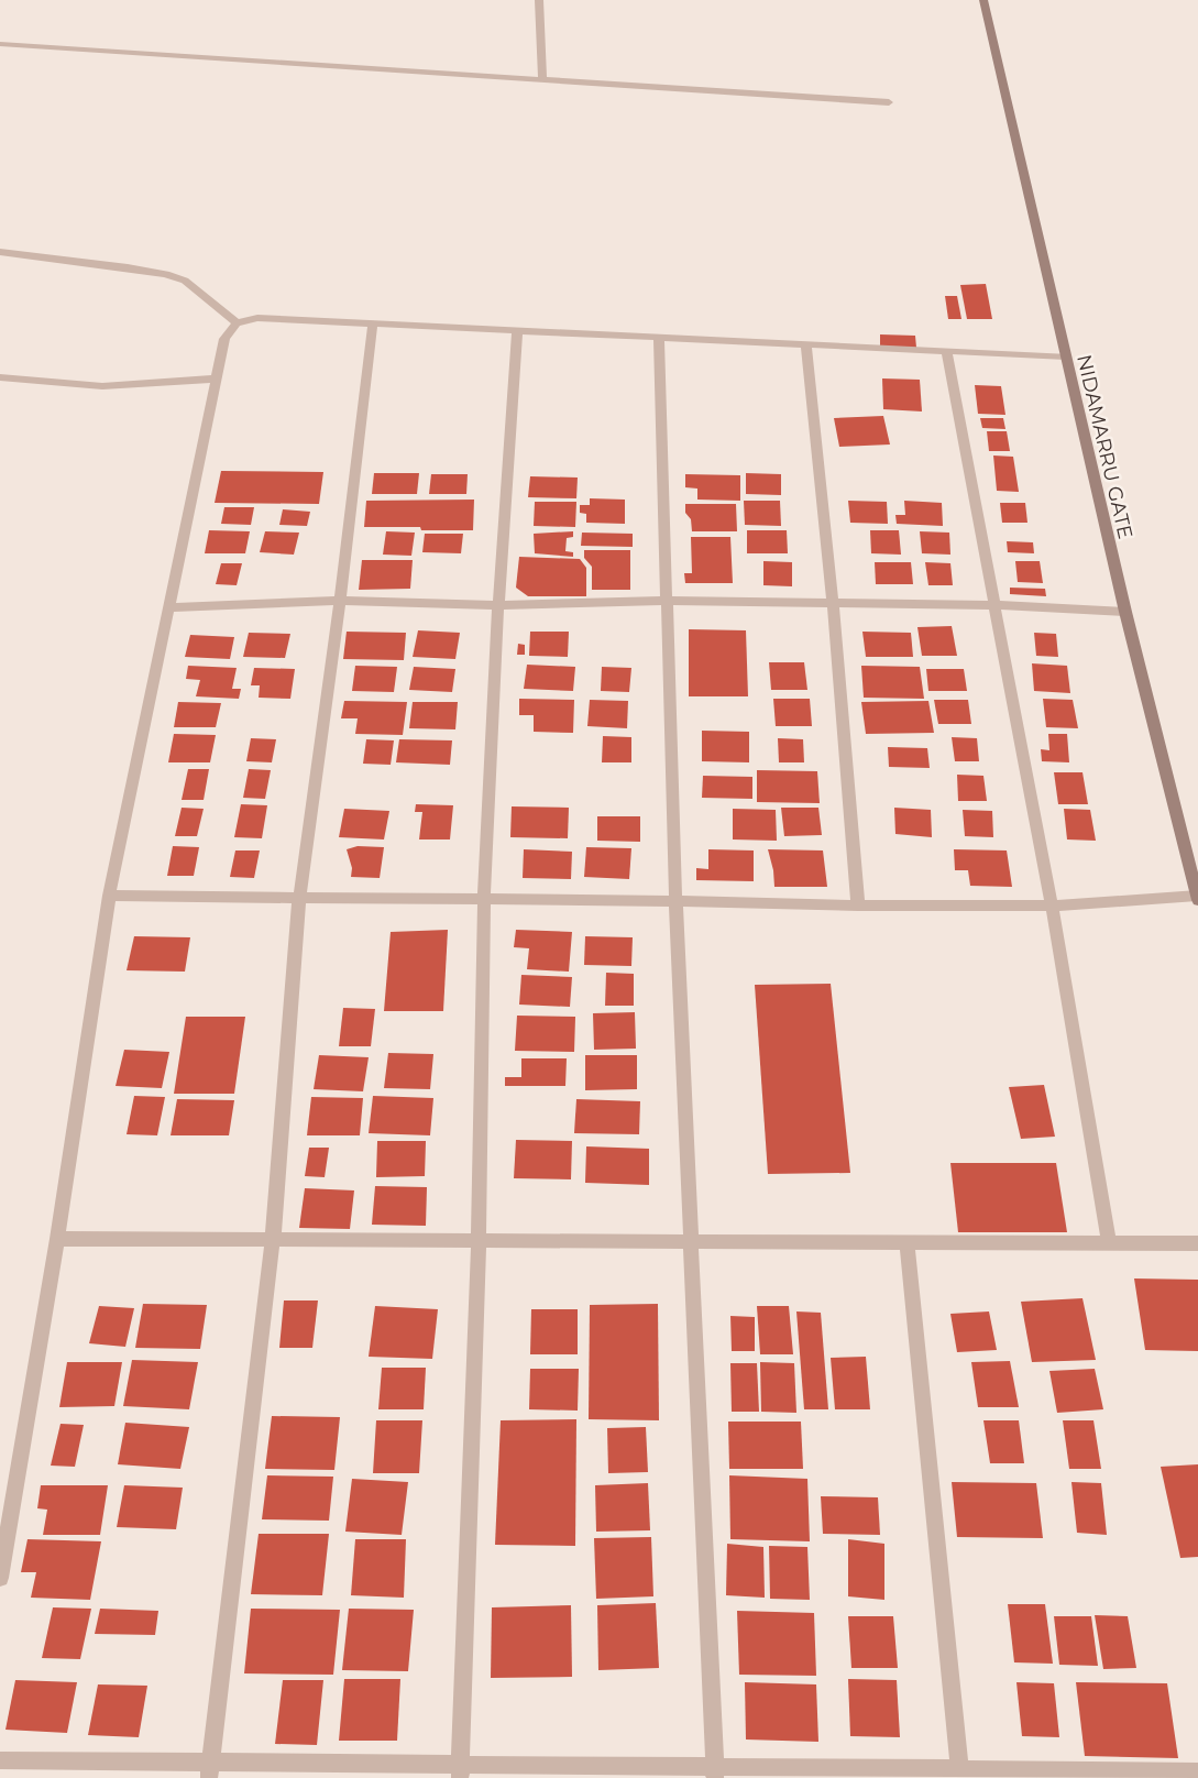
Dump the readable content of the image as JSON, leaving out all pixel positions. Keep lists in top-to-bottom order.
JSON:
{
  "streets": {
    "main road": ["NIDAMARRU GATE"]
  }
}
